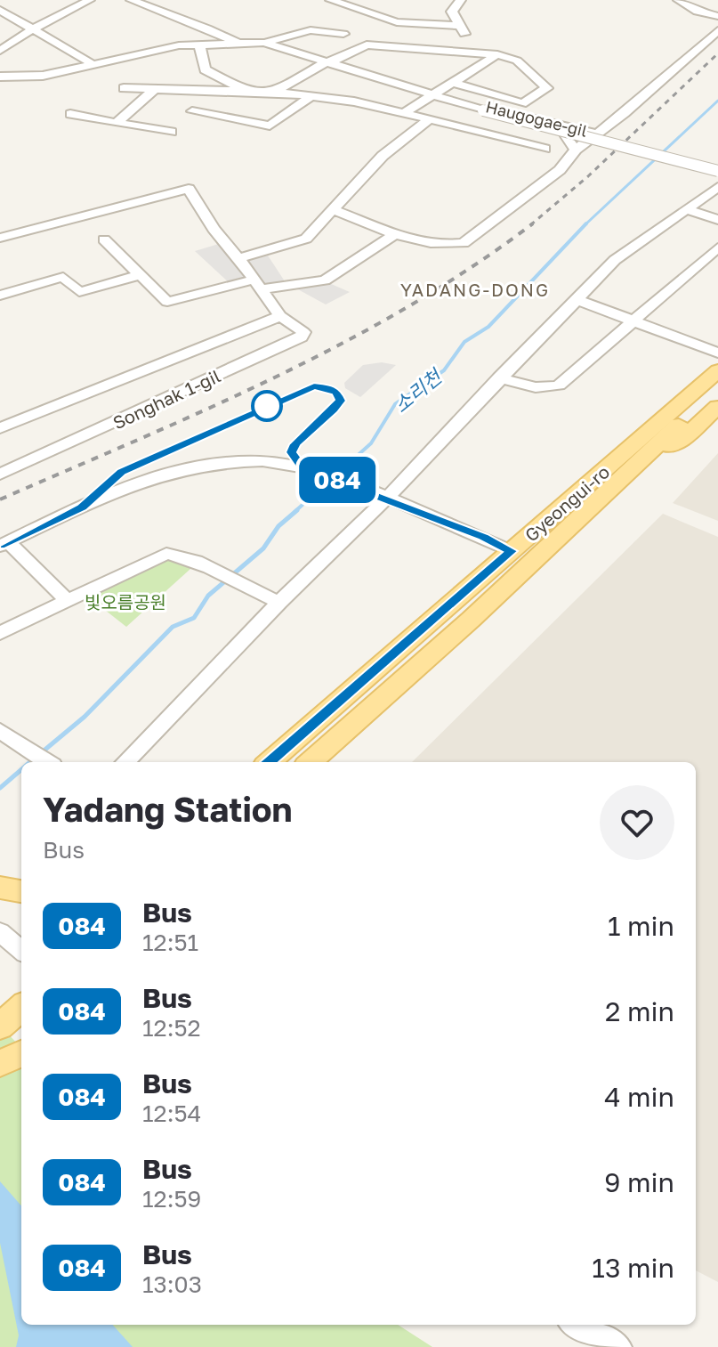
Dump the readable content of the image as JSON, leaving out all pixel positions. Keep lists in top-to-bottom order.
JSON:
{
  "streets": {
    "main road": ["Gyeongui-ro"],
    "street": ["Haugogae-gil", "Songhak 1-gil"]
  },
  "districts": ["YADANG-DONG"],
  "water": ["소리천"],
  "parks": ["빛오름공원"],
  "lines": ["bus line 084"],
  "page": {
    "on_map": "084",
    "heading": ["Yadang Station", "Bus"],
    "list": [
      {
        "mark": "084",
        "name": "Bus",
        "note": "12:51",
        "value": "1 min"
      },
      {
        "mark": "084",
        "name": "Bus",
        "note": "12:52",
        "value": "2 min"
      },
      {
        "mark": "084",
        "name": "Bus",
        "note": "12:54",
        "value": "4 min"
      },
      {
        "mark": "084",
        "name": "Bus",
        "note": "12:59",
        "value": "9 min"
      },
      {
        "mark": "084",
        "name": "Bus",
        "note": "13:03",
        "value": "13 min"
      }
    ]
  }
}
